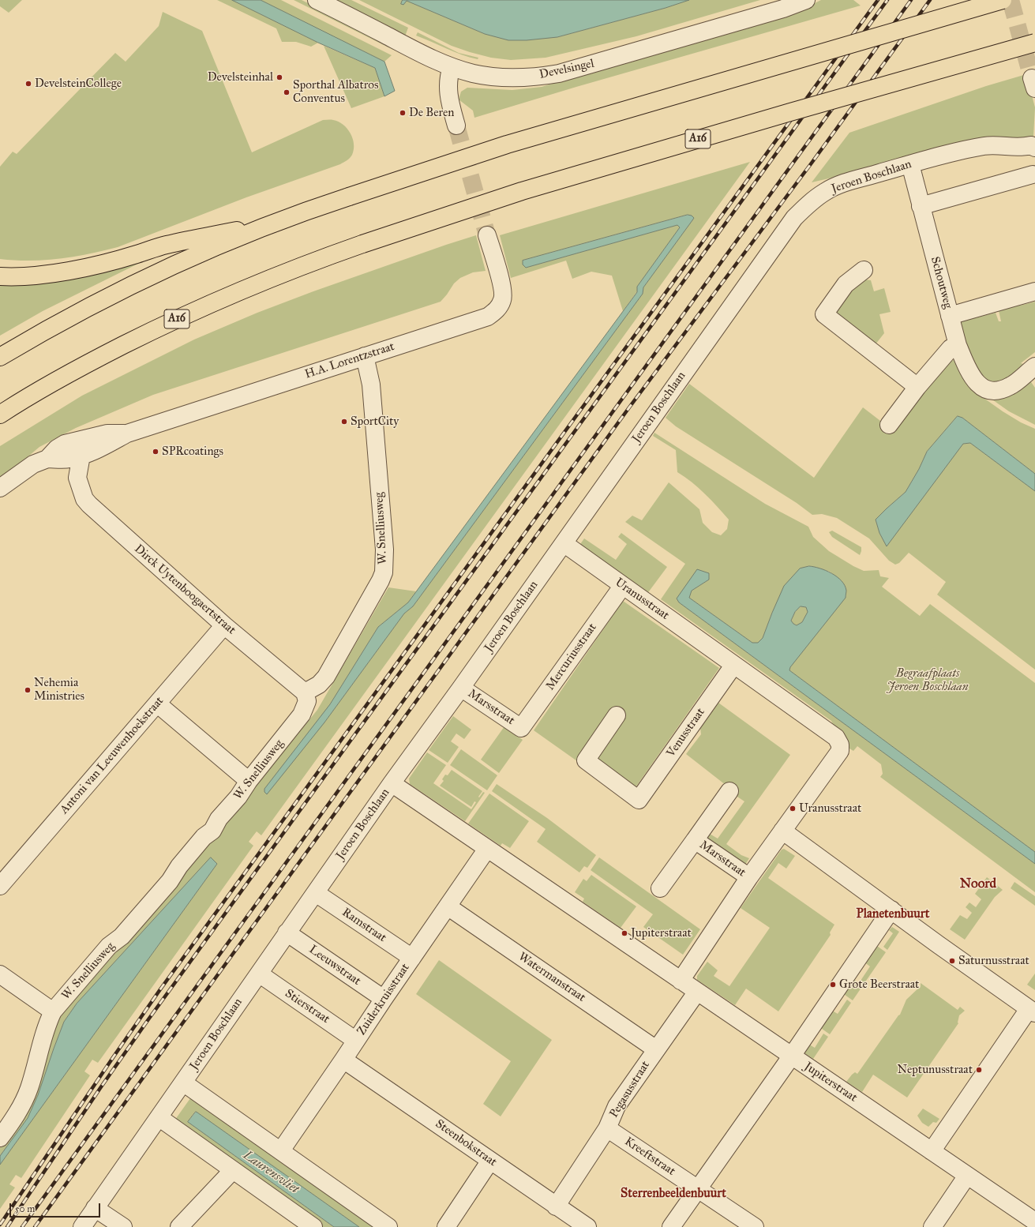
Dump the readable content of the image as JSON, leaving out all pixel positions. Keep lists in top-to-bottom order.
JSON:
{
  "streets": {
    "highway": ["A16"],
    "street": [
      "Develsingel",
      "Jeroen Boschlaan",
      "Schoutweg",
      "H.A. Lorentzstraat",
      "W. Snelliusweg",
      "Dirck Uytenboogaertstraat",
      "Uranusstraat",
      "Mercuriusstraat",
      "Marsstraat",
      "Venusstraat",
      "Antoni van Leeuwenhoekstraat",
      "Ramstraat",
      "Leeuwstraat",
      "Watermanstraat",
      "Zuiderkruisstraat",
      "Stierstraat",
      "Jupiterstraat",
      "Pegasusstraat",
      "Steenbokstraat",
      "Kreeftstraat"
    ]
  },
  "crossings": [
    ["Jeroen Boschlaan", "Schoutweg"],
    ["Jeroen Boschlaan", "Uranusstraat"],
    ["Jeroen Boschlaan", "Marsstraat"],
    ["Jeroen Boschlaan", "Ramstraat"],
    ["Jeroen Boschlaan", "Leeuwstraat"],
    ["Jeroen Boschlaan", "Stierstraat"],
    ["Jeroen Boschlaan", "Jupiterstraat"],
    ["H.A. Lorentzstraat", "W. Snelliusweg"],
    ["H.A. Lorentzstraat", "Dirck Uytenboogaertstraat"],
    ["W. Snelliusweg", "Dirck Uytenboogaertstraat"],
    ["Dirck Uytenboogaertstraat", "Antoni van Leeuwenhoekstraat"],
    ["Uranusstraat", "Mercuriusstraat"],
    ["Uranusstraat", "Marsstraat"],
    ["Uranusstraat", "Venusstraat"],
    ["Uranusstraat", "Jupiterstraat"],
    ["Mercuriusstraat", "Marsstraat"],
    ["Ramstraat", "Zuiderkruisstraat"],
    ["Leeuwstraat", "Zuiderkruisstraat"],
    ["Watermanstraat", "Zuiderkruisstraat"],
    ["Watermanstraat", "Pegasusstraat"],
    ["Zuiderkruisstraat", "Stierstraat"],
    ["Zuiderkruisstraat", "Jupiterstraat"],
    ["Zuiderkruisstraat", "Steenbokstraat"],
    ["Jupiterstraat", "Pegasusstraat"],
    ["Pegasusstraat", "Steenbokstraat"],
    ["Pegasusstraat", "Kreeftstraat"]
  ],
  "districts": ["Noord", "Planetenbuurt", "Sterrenbeeldenbuurt"],
  "water": ["Laurensvliet"],
  "parks": ["Begraafplaats Jeroen Boschlaan"],
  "places": [
    "Develsteinhal",
    "DevelsteinCollege",
    "Sporthal Albatros Conventus",
    "De Beren",
    "SportCity",
    "SPRcoatings",
    "Nehemia Ministries",
    "Uranusstraat",
    "Jupiterstraat",
    "Saturnusstraat",
    "Grote Beerstraat",
    "Neptunusstraat"
  ],
  "scale_bar": "50 m"
}
